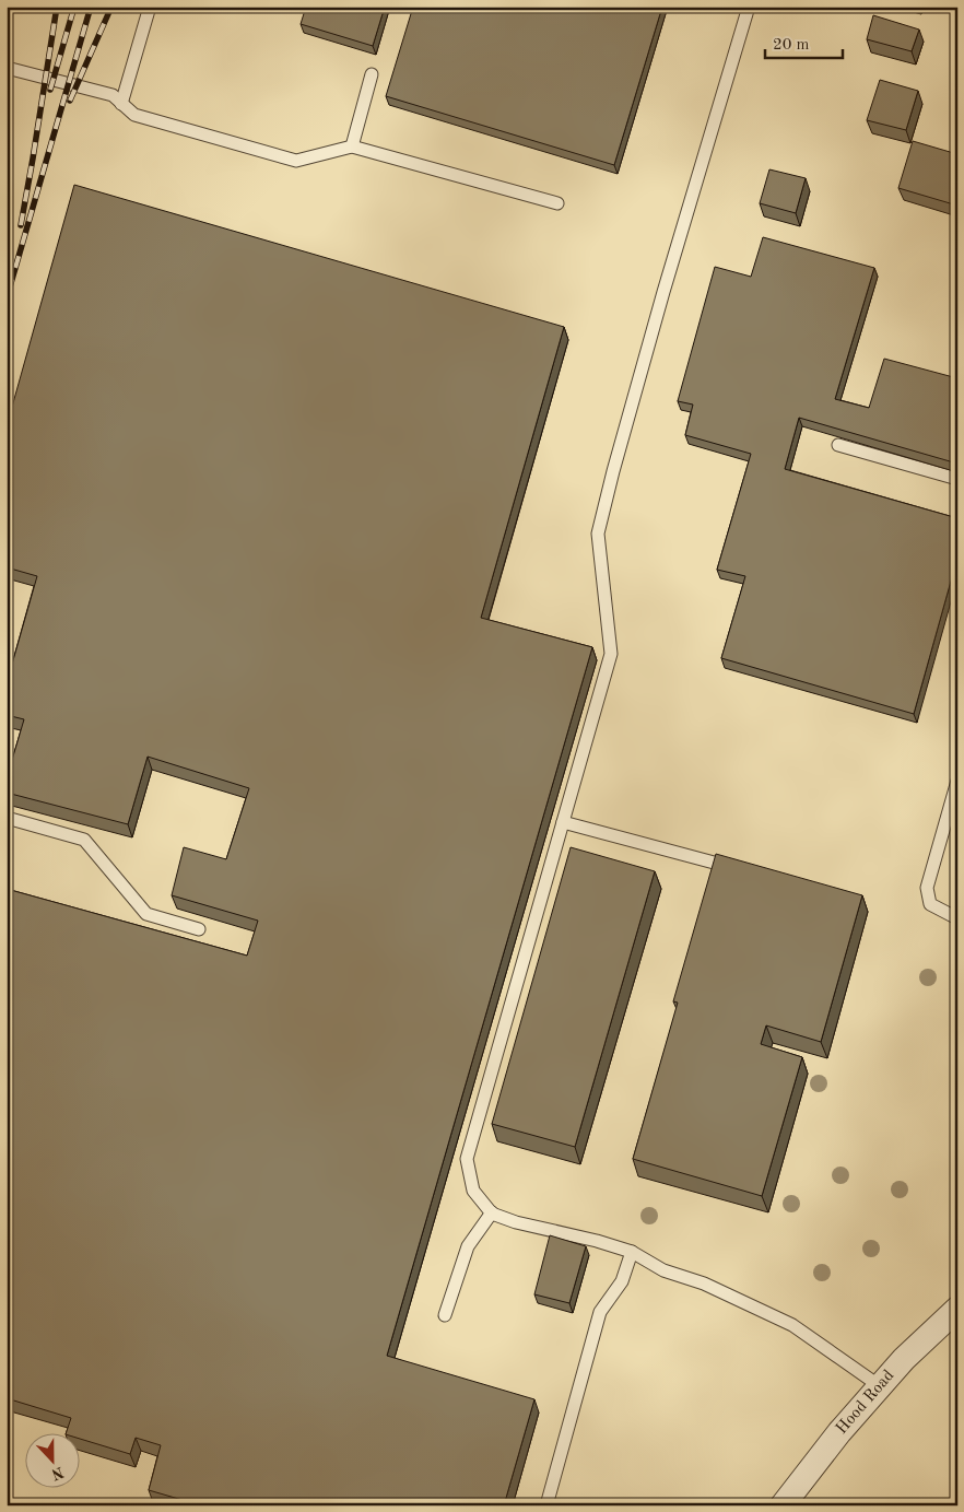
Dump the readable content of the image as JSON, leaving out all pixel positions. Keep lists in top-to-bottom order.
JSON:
{
  "streets": {
    "street": ["Hood Road"]
  },
  "scale_bar": "20 m",
  "north": "bottom"
}
